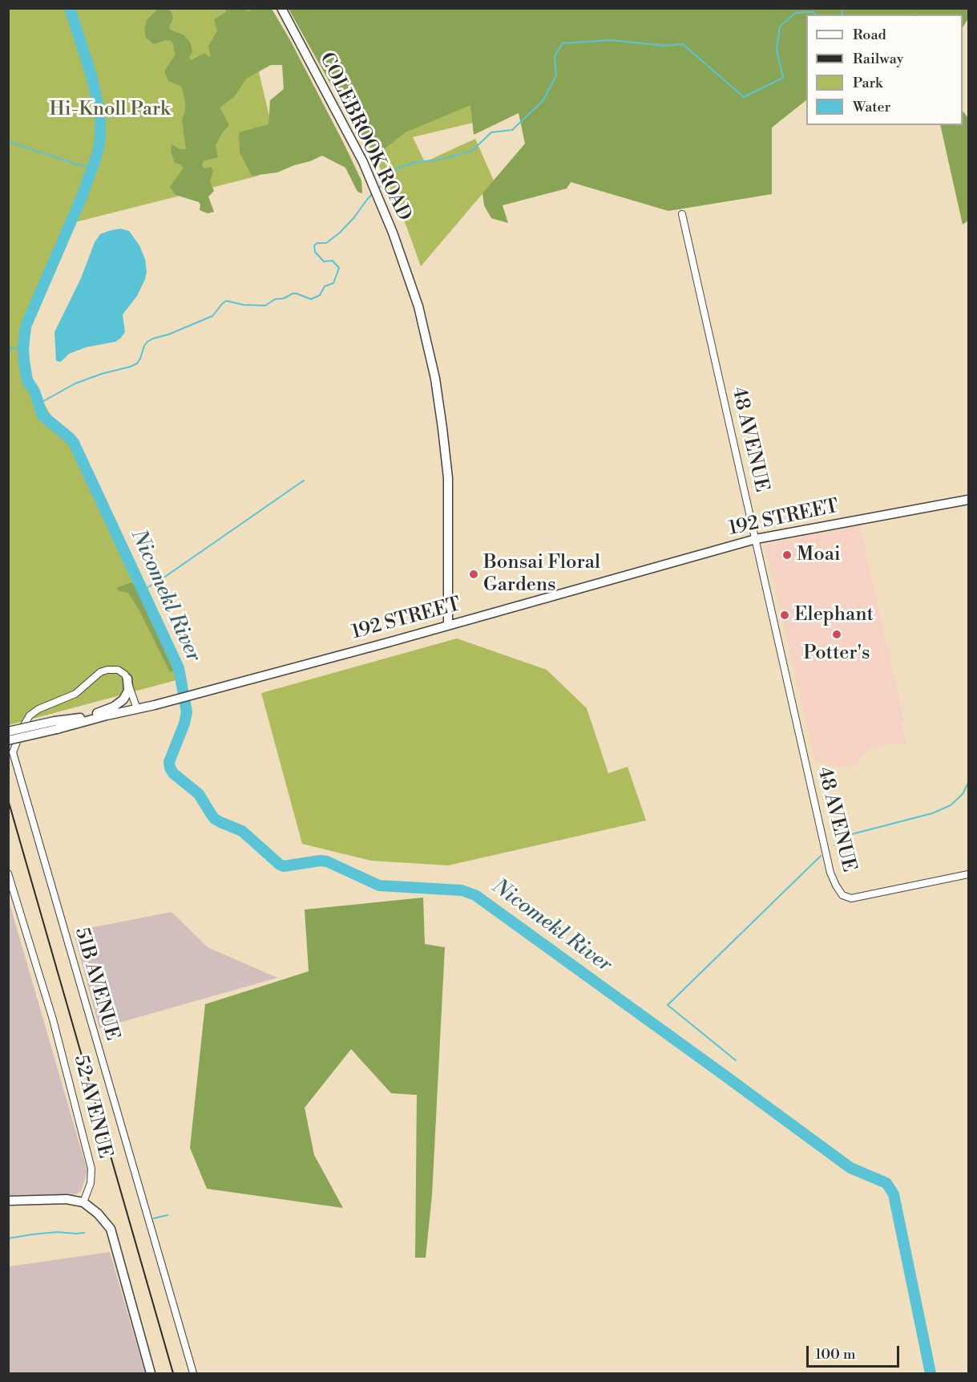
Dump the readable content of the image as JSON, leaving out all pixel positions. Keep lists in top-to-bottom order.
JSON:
{
  "streets": {
    "main road": ["COLEBROOK ROAD", "192 STREET"],
    "street": ["48 AVENUE", "51B AVENUE", "52 AVENUE"]
  },
  "crossings": [
    ["COLEBROOK ROAD", "192 STREET"],
    ["48 AVENUE", "192 STREET"]
  ],
  "water": ["Nicomekl River"],
  "parks": ["Hi-Knoll Park"],
  "places": [
    "Moai",
    "Bonsai Floral Gardens",
    "Elephant",
    "Potter's"
  ],
  "legend": [
    "Road",
    "Railway",
    "Park",
    "Water"
  ],
  "scale_bar": "100 m"
}
